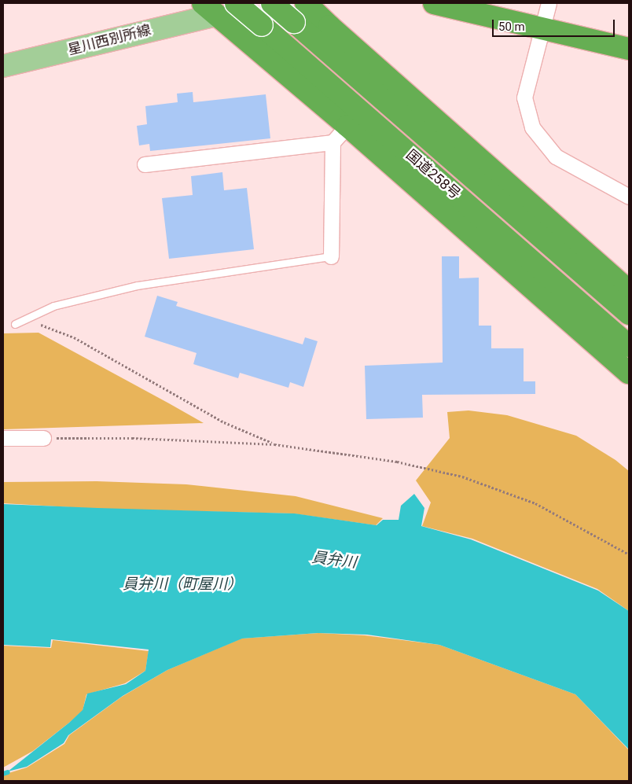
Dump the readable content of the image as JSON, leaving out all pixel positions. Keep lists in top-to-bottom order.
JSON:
{
  "streets": {
    "highway": ["国道258号"],
    "main road": ["星川西別所線"]
  },
  "water": ["員弁川", "員弁川（町屋川）"],
  "scale_bar": "50 m"
}
